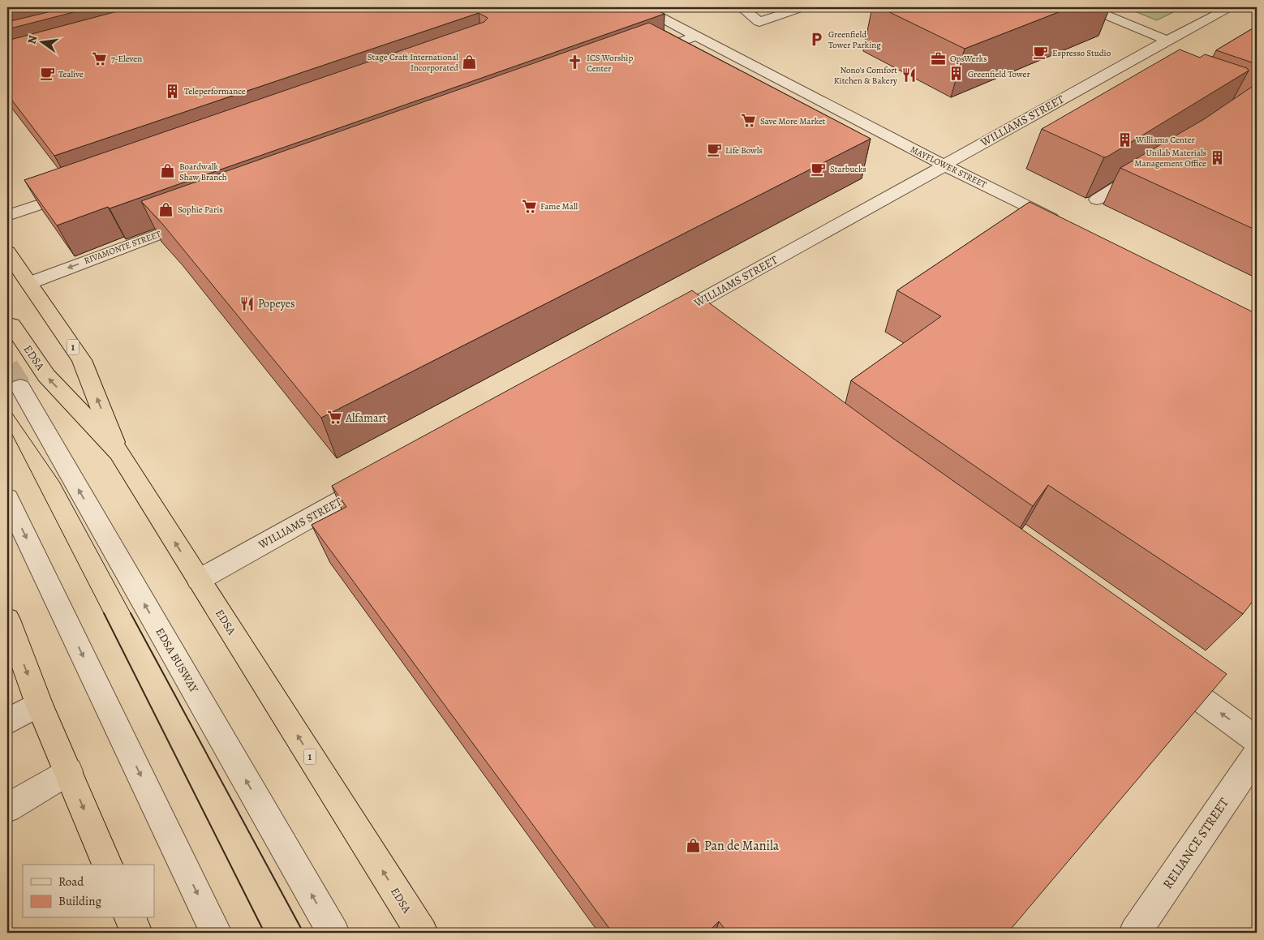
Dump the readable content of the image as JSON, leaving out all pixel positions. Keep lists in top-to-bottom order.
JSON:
{
  "streets": {
    "highway": ["1", "EDSA"],
    "street": [
      "WILLIAMS STREET",
      "MAYFLOWER STREET",
      "RIVAMONTE STREET",
      "EDSA BUSWAY",
      "RELIANCE STREET"
    ]
  },
  "crossings": [
    ["WILLIAMS STREET", "MAYFLOWER STREET"],
    ["WILLIAMS STREET", "EDSA"],
    ["RIVAMONTE STREET", "1"],
    ["1", "EDSA"]
  ],
  "places": {
    "parking": ["Greenfield Tower Parking"],
    "cafe": [
      "Espresso Studio",
      "Tealive",
      "Life Bowls",
      "Starbucks"
    ],
    "supermarket": [
      "7-Eleven",
      "Save More Market",
      "Fame Mall",
      "Alfamart"
    ],
    "office": ["OpsWerks"],
    "shop": [
      "Stage Craft International Incorporated",
      "Boardwalk Shaw Branch",
      "Sophie Paris",
      "Pan de Manila"
    ],
    "church": ["ICS Worship Center"],
    "building": [
      "Greenfield Tower",
      "Teleperformance",
      "Williams Center",
      "Unilab Materials Management Office"
    ],
    "restaurant": ["Nono's Comfort Kitchen & Bakery", "Popeyes"]
  },
  "legend": ["Road", "Building"],
  "north": "left"
}
